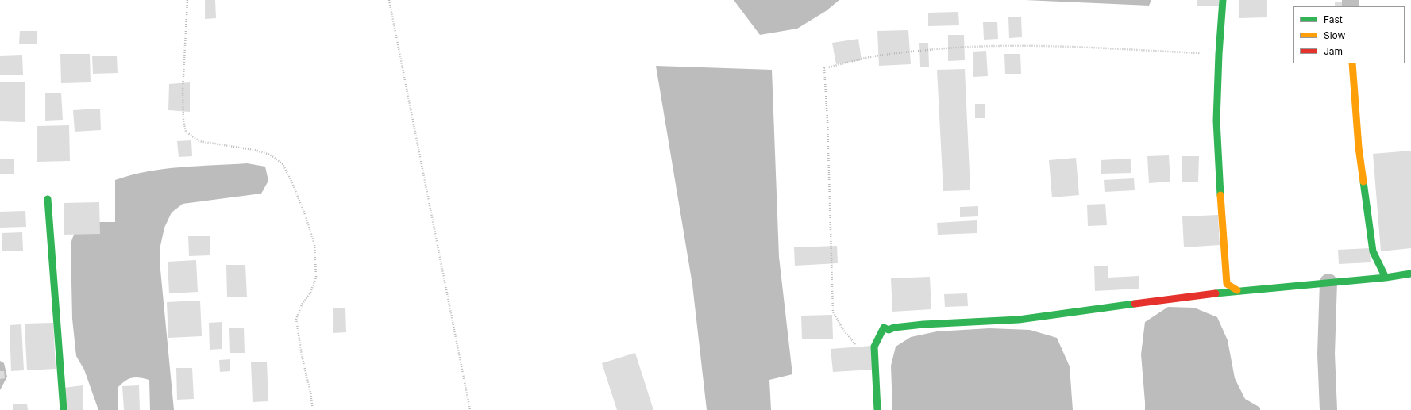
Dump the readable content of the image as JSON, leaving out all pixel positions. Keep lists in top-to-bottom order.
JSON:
{
  "legend": ["Fast", "Slow", "Jam"]
}
